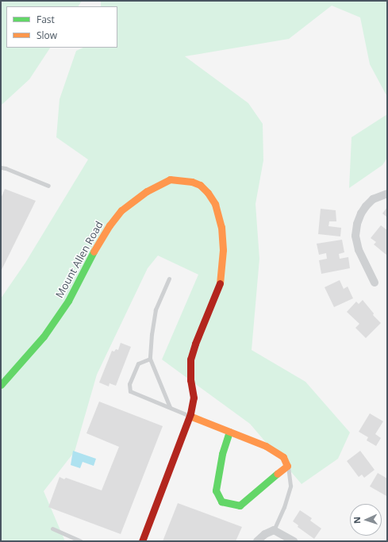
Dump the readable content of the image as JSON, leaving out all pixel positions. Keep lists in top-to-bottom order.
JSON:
{
  "streets": {
    "street": ["Mount Allen Road"]
  },
  "legend": ["Fast", "Slow"],
  "north": "left"
}
